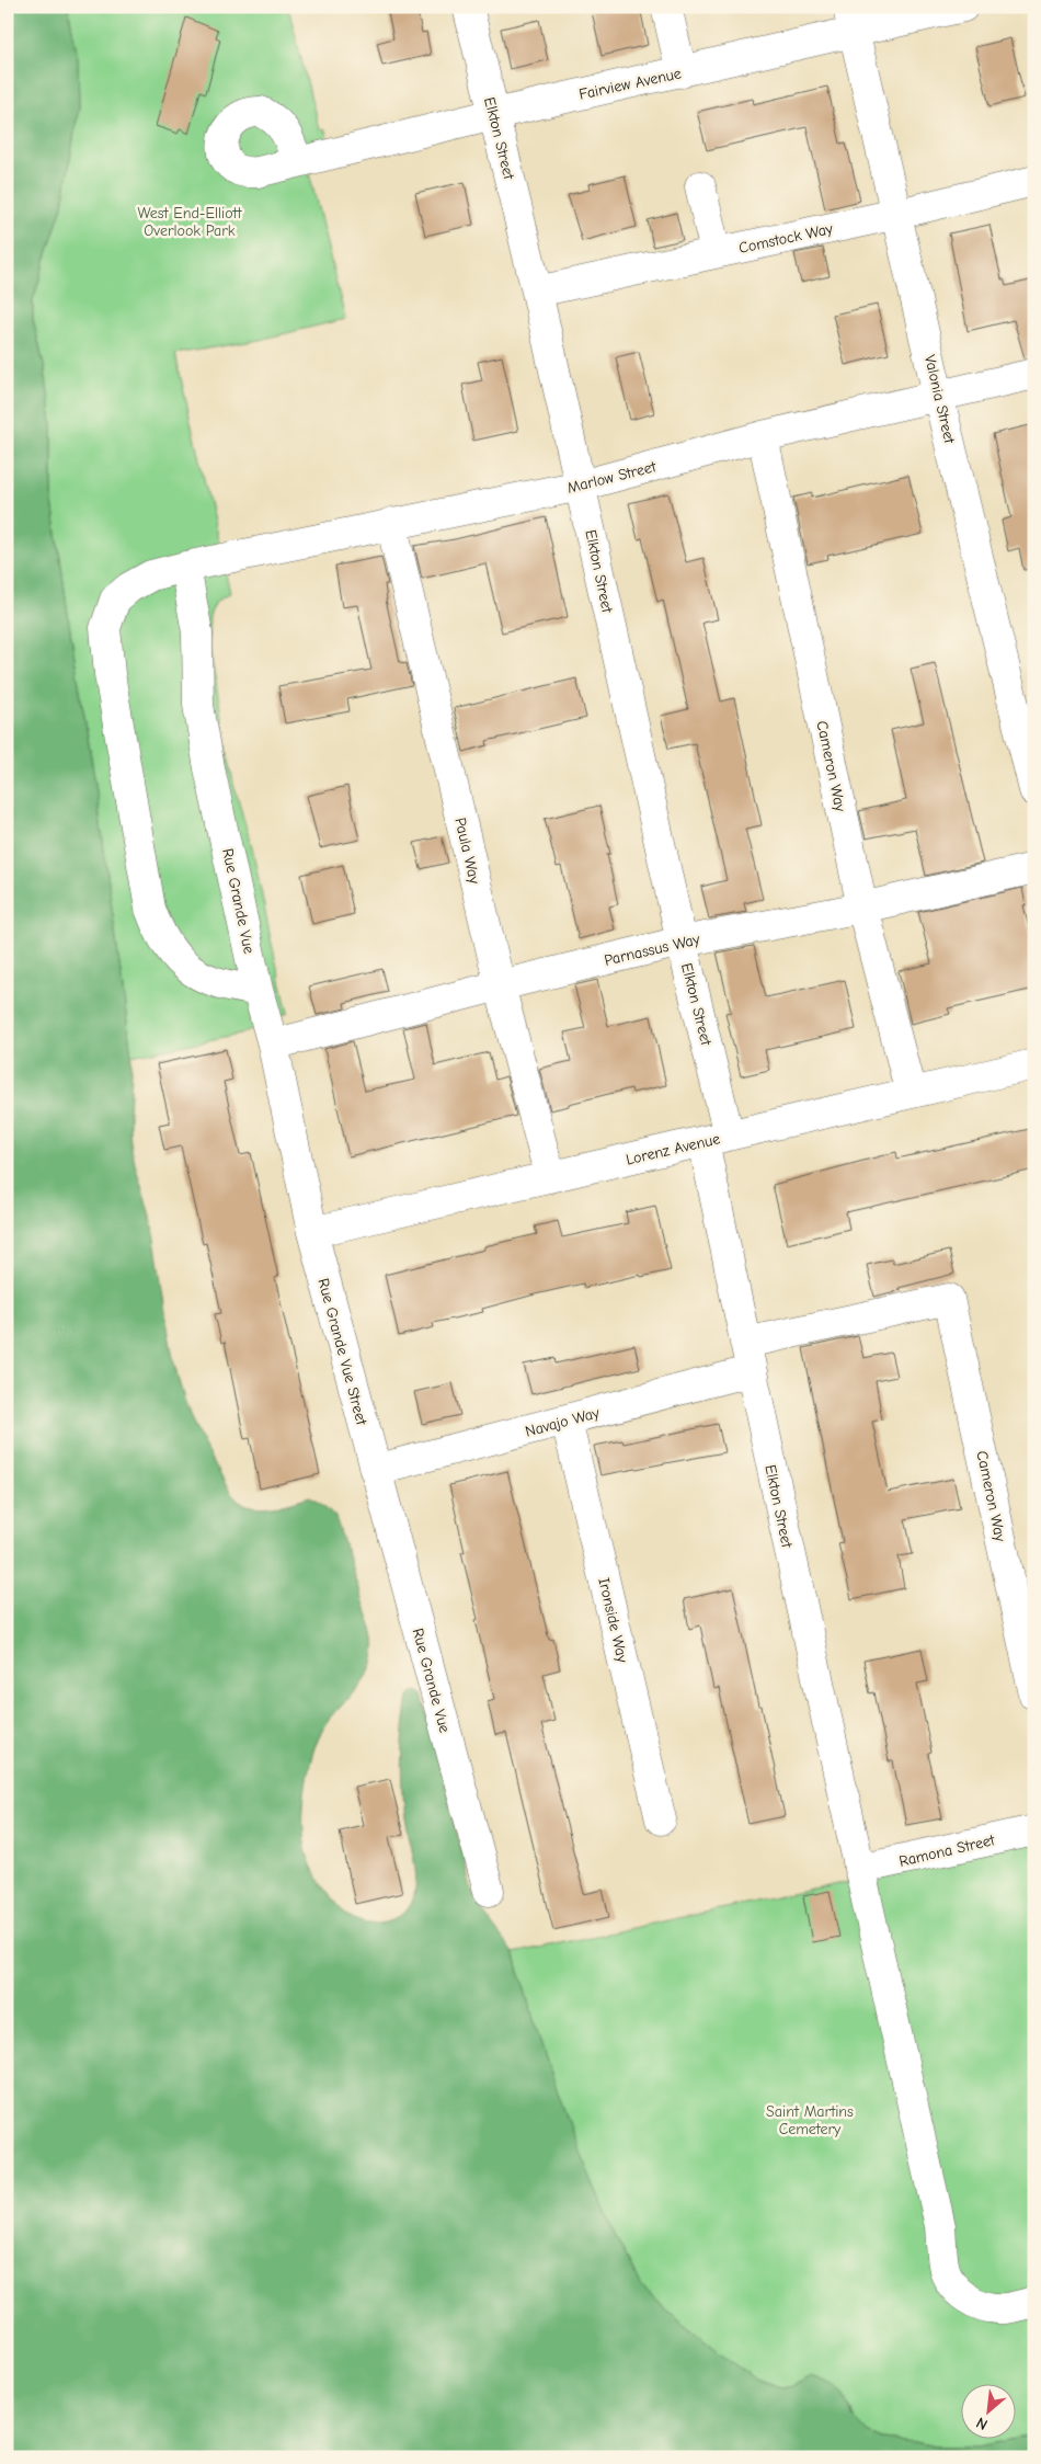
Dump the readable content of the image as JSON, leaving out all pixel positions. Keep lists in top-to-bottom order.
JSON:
{
  "streets": {
    "street": [
      "Fairview Avenue",
      "Elkton Street",
      "Comstock Way",
      "Valonia Street",
      "Marlow Street",
      "Cameron Way",
      "Paula Way",
      "Rue Grande Vue",
      "Parnassus Way",
      "Lorenz Avenue",
      "Rue Grande Vue Street",
      "Navajo Way",
      "Ironside Way",
      "Ramona Street"
    ]
  },
  "crossings": [
    ["Fairview Avenue", "Elkton Street"],
    ["Fairview Avenue", "Valonia Street"],
    ["Elkton Street", "Comstock Way"],
    ["Elkton Street", "Marlow Street"],
    ["Elkton Street", "Parnassus Way"],
    ["Elkton Street", "Lorenz Avenue"],
    ["Elkton Street", "Navajo Way"],
    ["Elkton Street", "Ramona Street"],
    ["Comstock Way", "Valonia Street"],
    ["Valonia Street", "Marlow Street"],
    ["Marlow Street", "Cameron Way"],
    ["Marlow Street", "Paula Way"],
    ["Marlow Street", "Rue Grande Vue"],
    ["Cameron Way", "Parnassus Way"],
    ["Cameron Way", "Lorenz Avenue"],
    ["Cameron Way", "Navajo Way"],
    ["Paula Way", "Parnassus Way"],
    ["Paula Way", "Lorenz Avenue"],
    ["Rue Grande Vue", "Parnassus Way"],
    ["Rue Grande Vue", "Lorenz Avenue"],
    ["Rue Grande Vue", "Rue Grande Vue Street"],
    ["Rue Grande Vue", "Navajo Way"],
    ["Lorenz Avenue", "Rue Grande Vue Street"],
    ["Rue Grande Vue Street", "Navajo Way"],
    ["Navajo Way", "Ironside Way"]
  ],
  "parks": ["West End-Elliott Overlook Park", "Saint Martins Cemetery"],
  "north": "bottom left"
}
